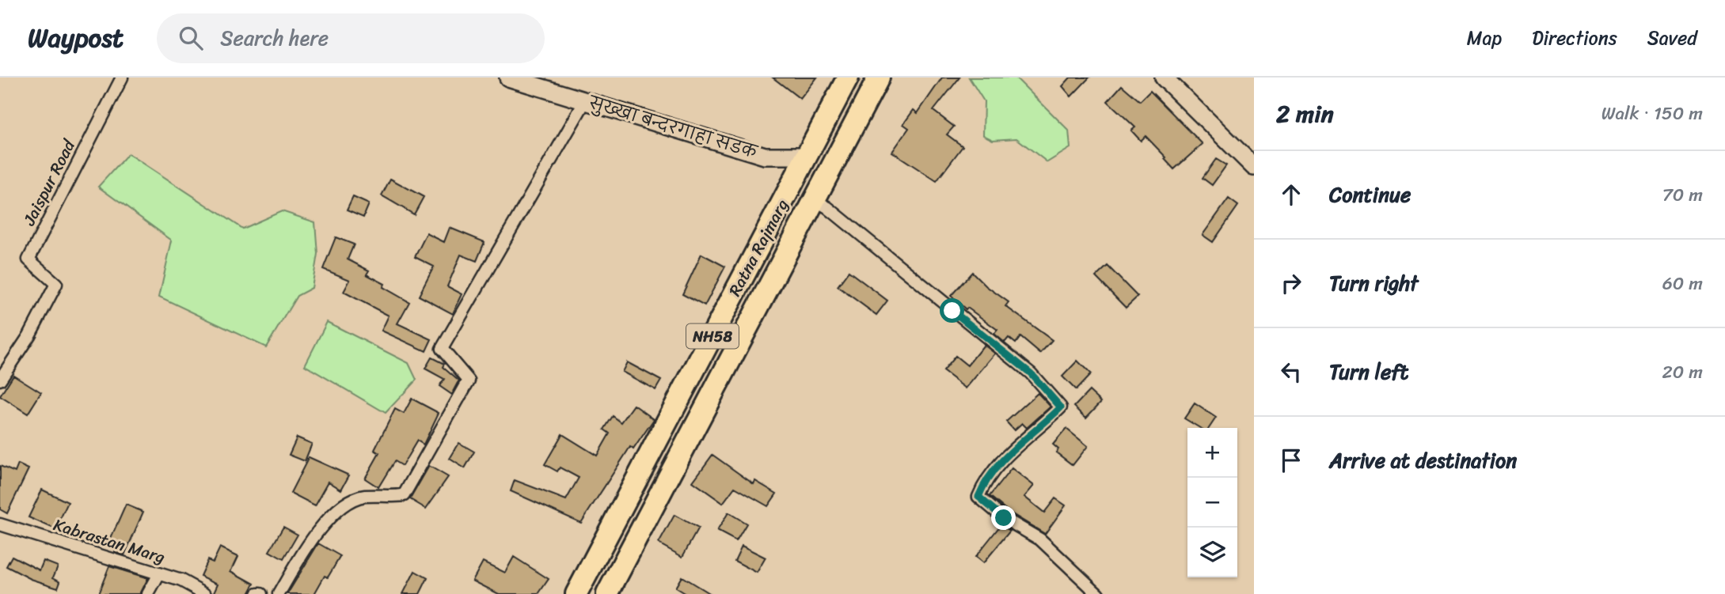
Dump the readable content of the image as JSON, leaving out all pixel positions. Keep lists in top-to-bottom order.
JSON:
{
  "streets": {
    "highway": ["Ratna Rajmarg", "NH58"],
    "street": ["सुख्खा बन्दरगाहा सडक", "Jaispur Road", "Kabrastan Marg"]
  },
  "crossings": [
    ["सुख्खा बन्दरगाहा सडक", "Ratna Rajmarg"]
  ],
  "page": {
    "header": "Waypost",
    "search": "Search here",
    "nav": ["Map", "Directions", "Saved"],
    "heading": ["2 min", "Walk · 150 m"],
    "list": [
      ["Continue", "70 m"],
      ["Turn right", "60 m"],
      ["Turn left", "20 m"],
      "Arrive at destination"
    ],
    "map_buttons": ["+", "−"]
  }
}
